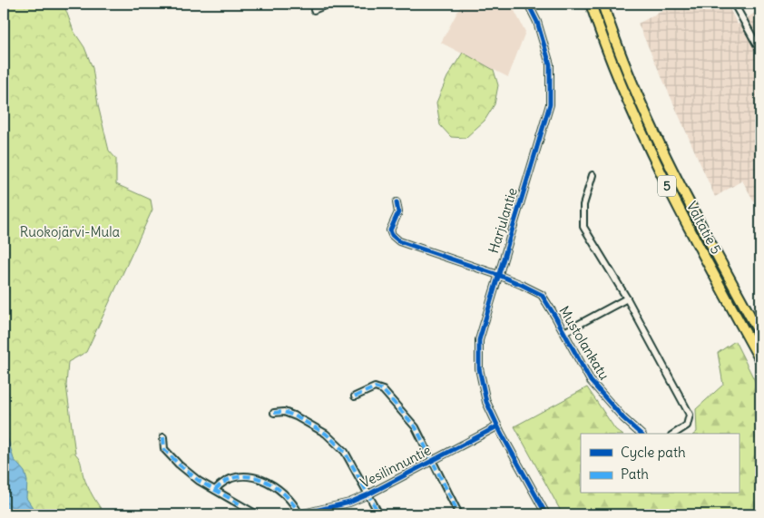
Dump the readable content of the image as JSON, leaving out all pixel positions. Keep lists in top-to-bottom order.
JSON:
{
  "streets": {
    "highway": ["5", "Valtatie 5"],
    "street": ["Harjulantie", "Mustolankatu", "Vesilinnuntie"]
  },
  "crossings": [
    ["Harjulantie", "Mustolankatu"],
    ["Harjulantie", "Vesilinnuntie"]
  ],
  "parks": ["Ruokojärvi-Mula"],
  "legend": ["Cycle path", "Path"]
}
